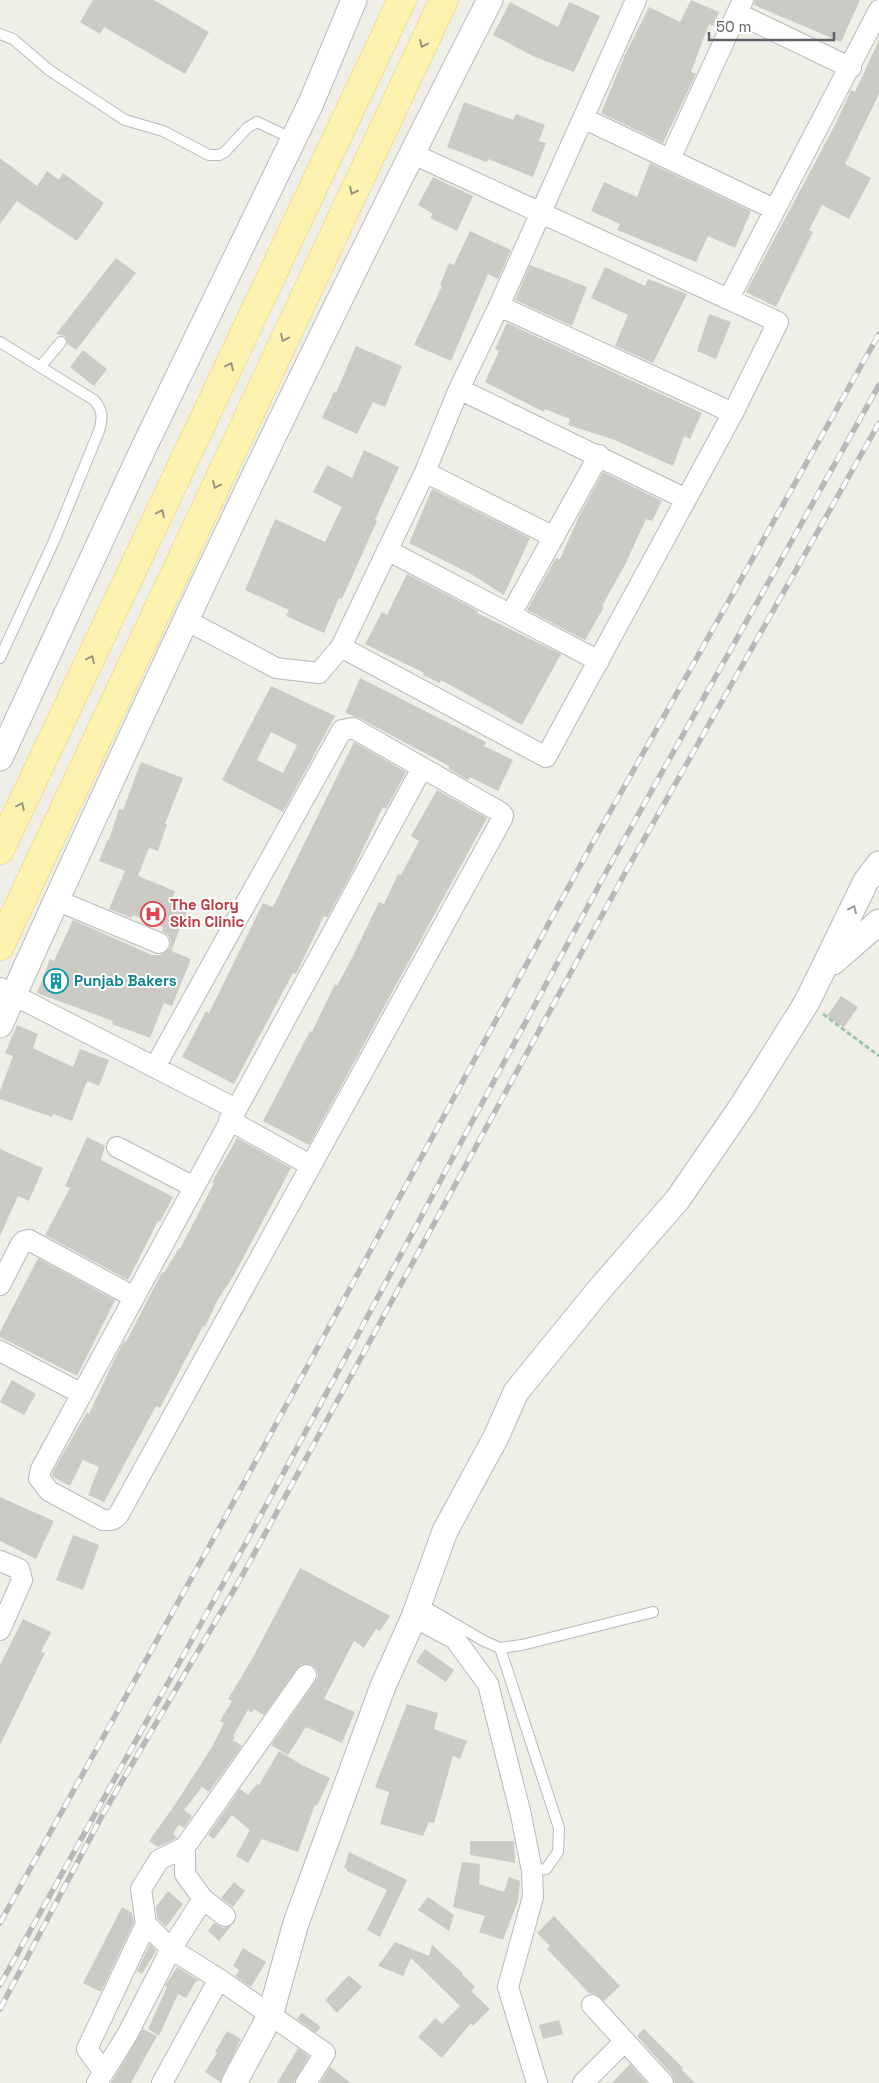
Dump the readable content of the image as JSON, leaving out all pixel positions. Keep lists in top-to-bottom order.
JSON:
{
  "places": {
    "hospital": ["The Glory Skin Clinic"],
    "building": ["Punjab Bakers"]
  },
  "scale_bar": "50 m"
}
